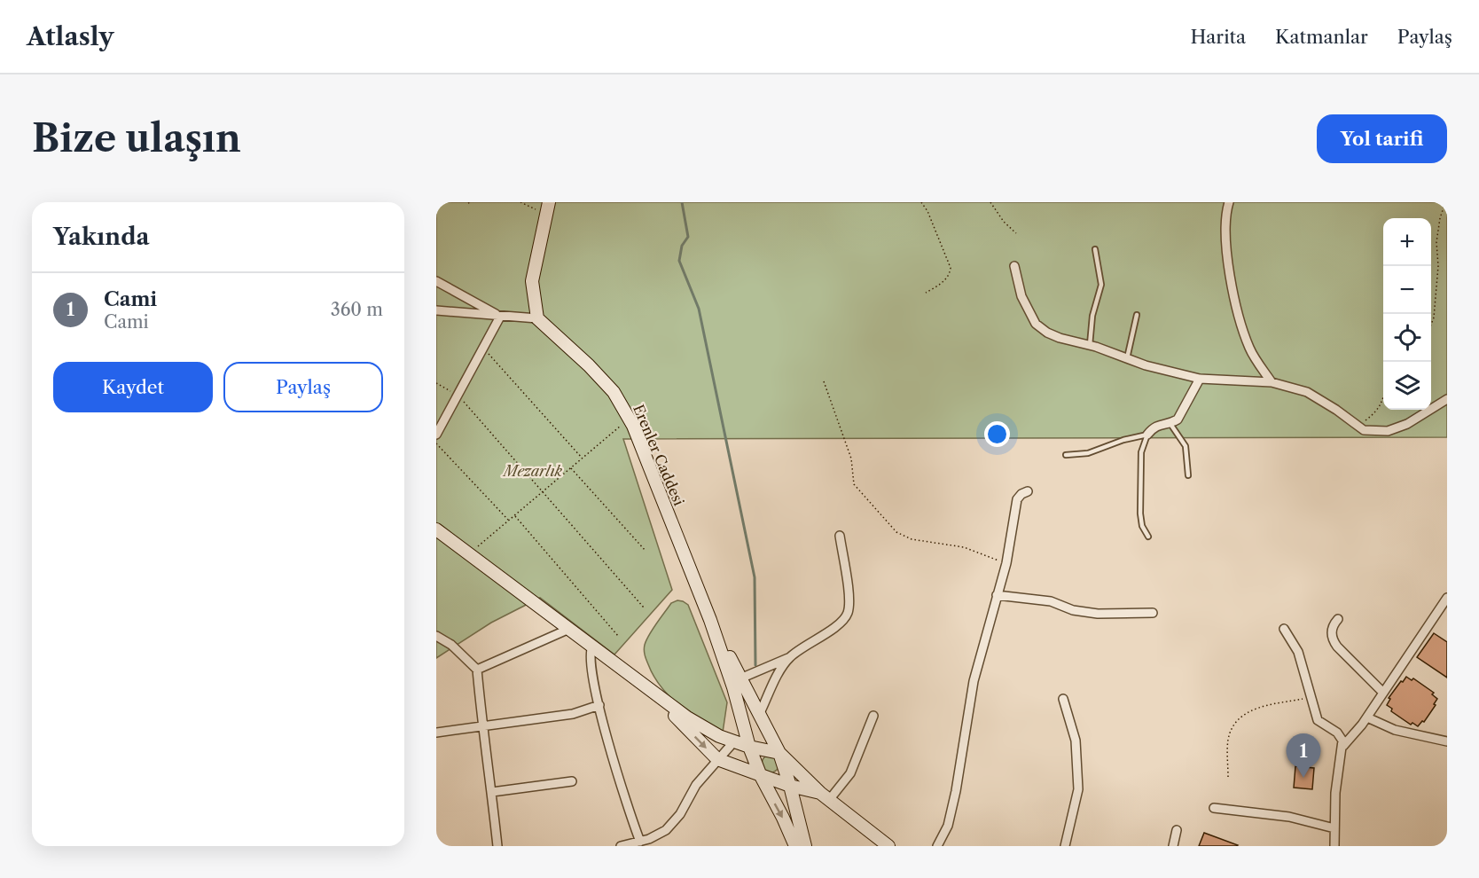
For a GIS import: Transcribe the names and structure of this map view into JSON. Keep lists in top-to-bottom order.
{
  "streets": {
    "main road": ["Erenler Caddesi"]
  },
  "parks": ["Mezarlık"],
  "page": {
    "header": "Atlasly",
    "nav": ["Harita", "Katmanlar", "Paylaş"],
    "buttons": [
      "Yol tarifi",
      ["Kaydet", "Paylaş"]
    ],
    "title": "Bize ulaşın",
    "heading": "Yakında",
    "map_buttons": ["+", "−"],
    "list": [
      {
        "mark": "1",
        "name": "Cami",
        "note": "Cami",
        "value": "360 m"
      }
    ],
    "pins": "1"
  }
}
